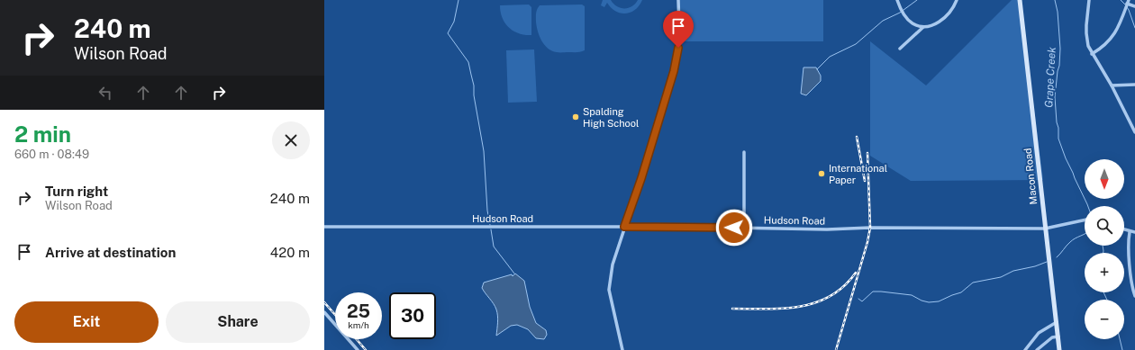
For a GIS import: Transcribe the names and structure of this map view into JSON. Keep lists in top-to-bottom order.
{
  "streets": {
    "main road": ["Macon Road"],
    "street": ["Hudson Road"]
  },
  "crossings": [
    ["Macon Road", "Hudson Road"]
  ],
  "water": ["Grape Creek"],
  "places": ["Spalding High School", "International Paper"],
  "north": "bottom",
  "page": {
    "turn": ["240 m", "Wilson Road"],
    "heading": ["2 min", "660 m · 08:49"],
    "map_buttons": ["+", "−"],
    "list": [
      {
        "name": "Turn right",
        "note": "Wilson Road",
        "value": "240 m"
      },
      {
        "name": "Arrive at destination",
        "value": "420 m"
      }
    ],
    "speed": "25 km/h",
    "limit": "30",
    "buttons": ["Exit", "Share"]
  }
}
